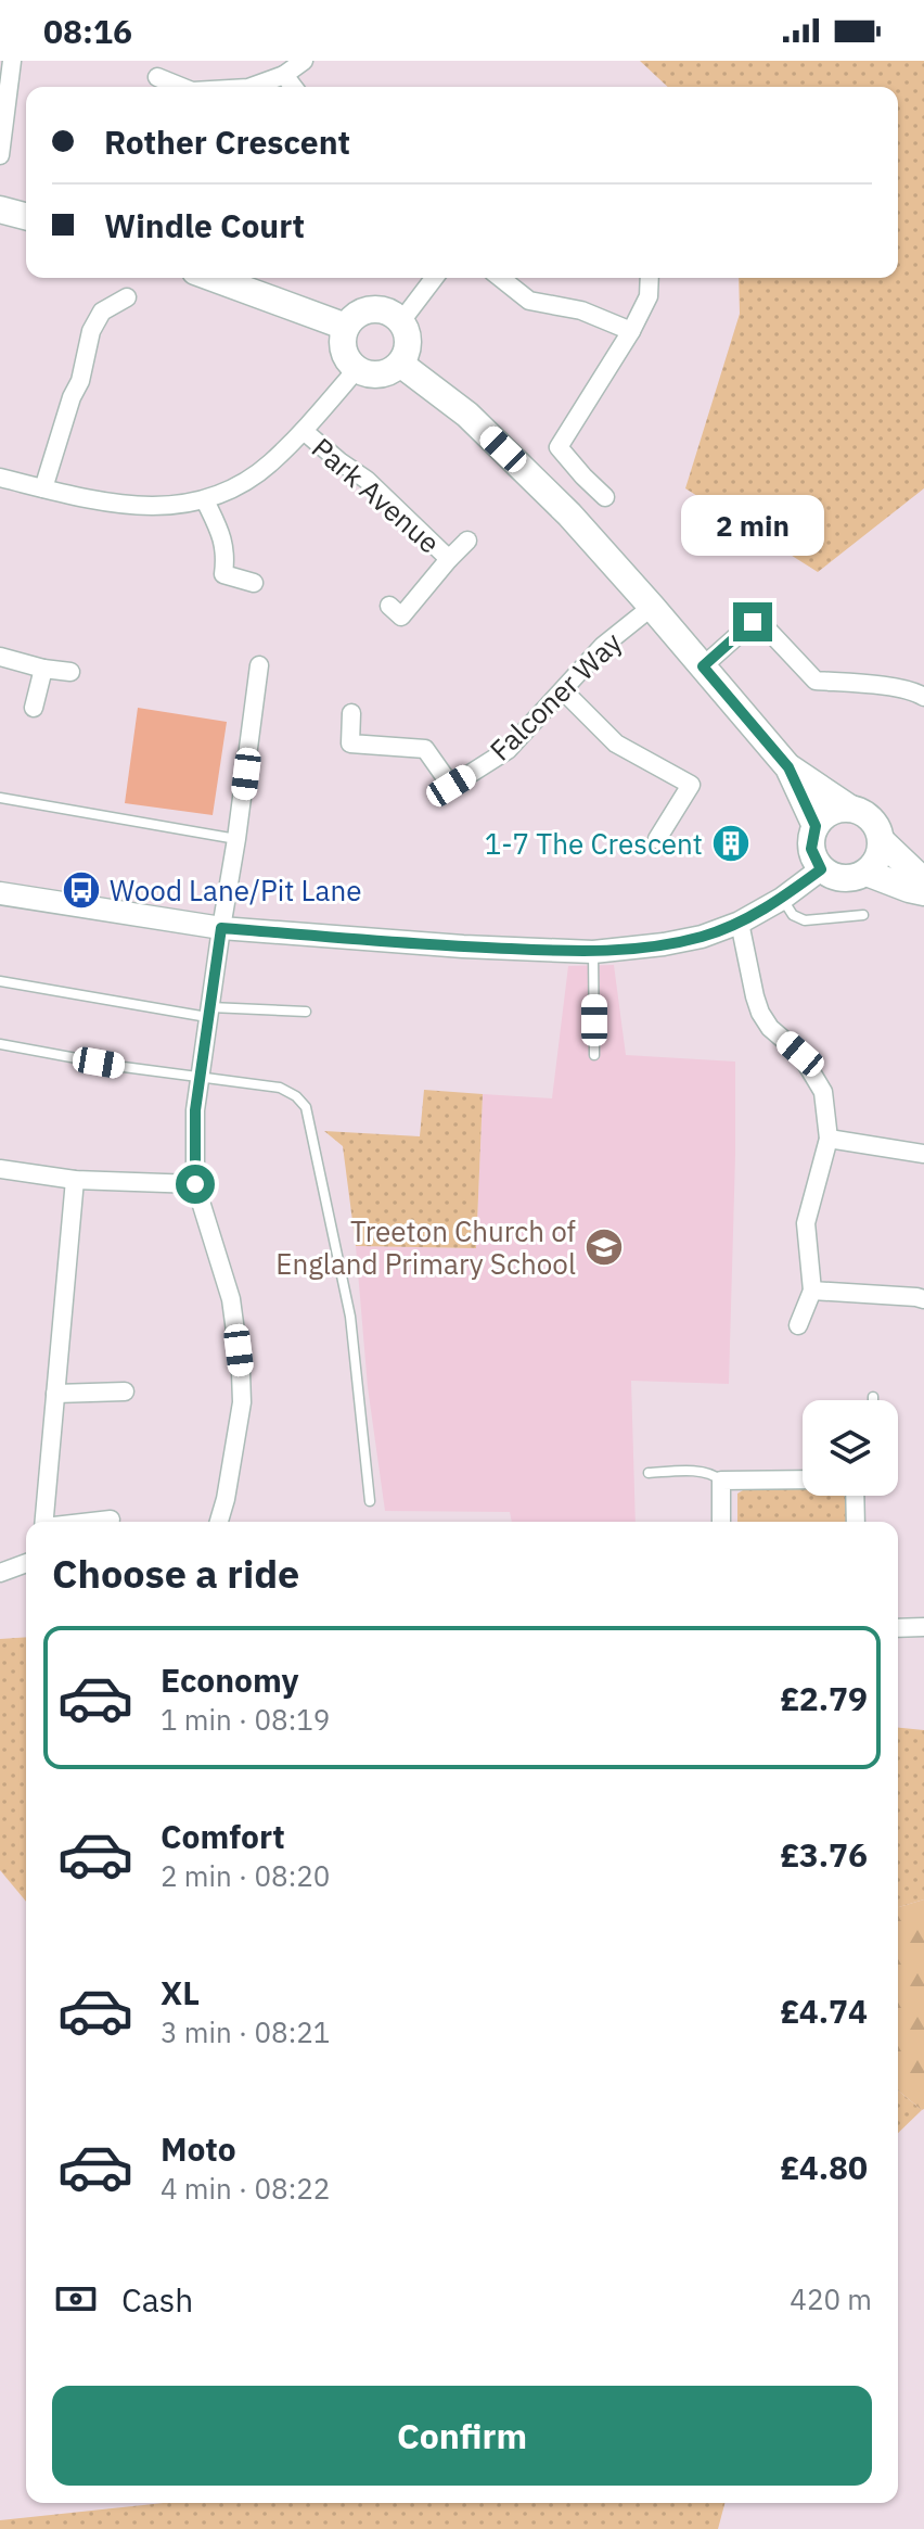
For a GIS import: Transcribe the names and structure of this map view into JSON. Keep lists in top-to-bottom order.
{
  "streets": {
    "street": ["Park Avenue", "Falconer Way"]
  },
  "places": {
    "building": ["1-7 The Crescent"],
    "bus stop": ["Wood Lane/Pit Lane"],
    "school or university": ["Treeton Church of England Primary School"]
  },
  "page": {
    "status": "08:16",
    "banner": ["Rother Crescent", "Windle Court"],
    "bubble": "2 min",
    "heading": "Choose a ride",
    "list": [
      {
        "name": "Economy",
        "note": "1 min · 08:19",
        "value": "£2.79"
      },
      {
        "name": "Comfort",
        "note": "2 min · 08:20",
        "value": "£3.76"
      },
      {
        "name": "XL",
        "note": "3 min · 08:21",
        "value": "£4.74"
      },
      {
        "name": "Moto",
        "note": "4 min · 08:22",
        "value": "£4.80"
      }
    ],
    "pay": ["Cash", "420 m"],
    "buttons": "Confirm"
  }
}
